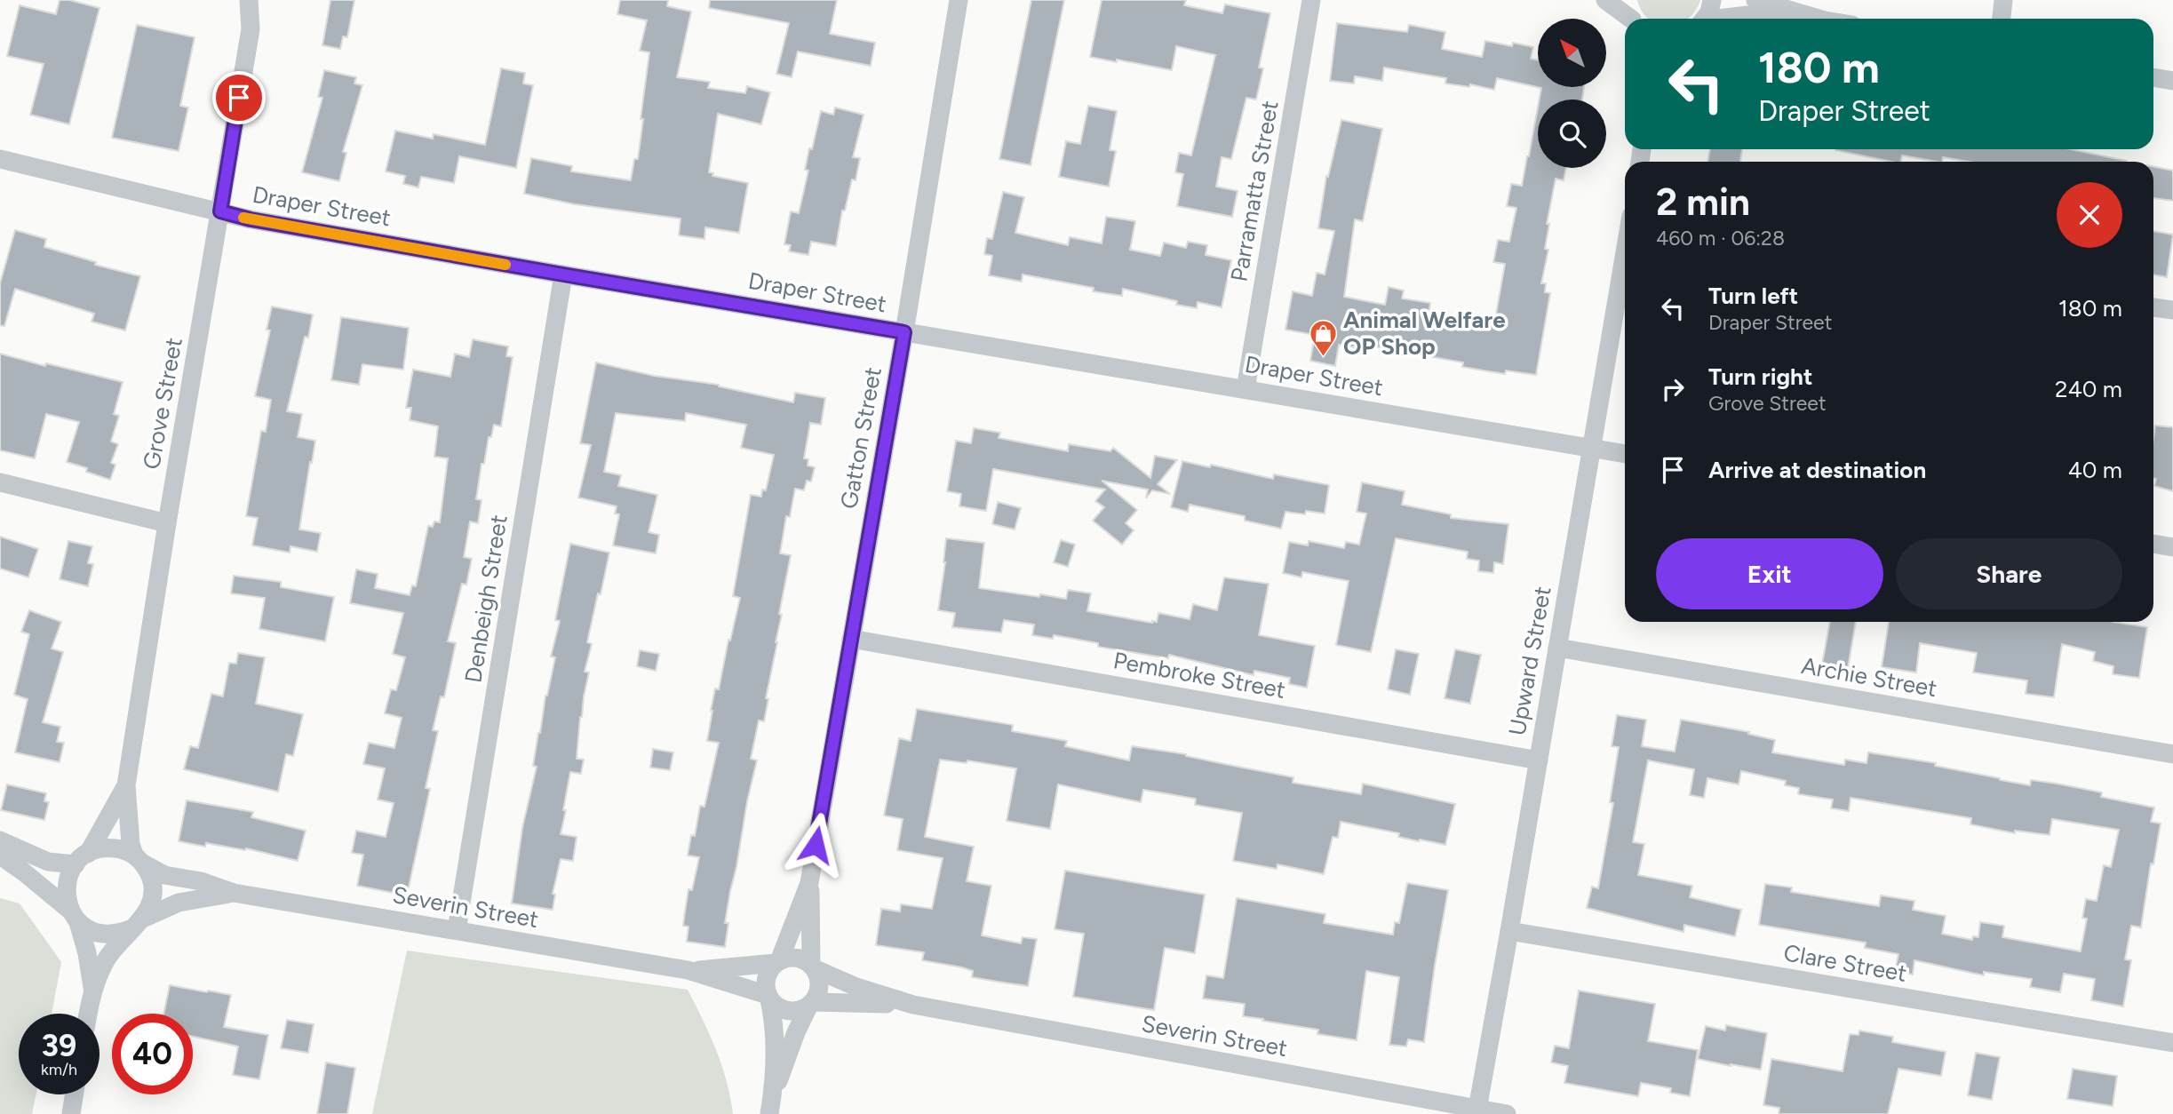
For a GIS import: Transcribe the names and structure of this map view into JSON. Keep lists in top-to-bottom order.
{
  "streets": {
    "street": [
      "Parramatta Street",
      "Draper Street",
      "Grove Street",
      "Gatton Street",
      "Denbeigh Street",
      "Upward Street",
      "Pembroke Street",
      "Archie Street",
      "Severin Street",
      "Clare Street"
    ]
  },
  "crossings": [
    ["Parramatta Street", "Draper Street"],
    ["Draper Street", "Grove Street"],
    ["Draper Street", "Gatton Street"],
    ["Draper Street", "Denbeigh Street"],
    ["Draper Street", "Upward Street"],
    ["Grove Street", "Severin Street"],
    ["Gatton Street", "Pembroke Street"],
    ["Gatton Street", "Severin Street"],
    ["Denbeigh Street", "Severin Street"],
    ["Upward Street", "Pembroke Street"],
    ["Upward Street", "Archie Street"],
    ["Upward Street", "Severin Street"],
    ["Upward Street", "Clare Street"]
  ],
  "places": {
    "shop": ["Animal Welfare OP Shop"]
  },
  "north": "top left",
  "page": {
    "turn": ["180 m", "Draper Street"],
    "heading": ["2 min", "460 m · 06:28"],
    "list": [
      {
        "name": "Turn left",
        "note": "Draper Street",
        "value": "180 m"
      },
      {
        "name": "Turn right",
        "note": "Grove Street",
        "value": "240 m"
      },
      {
        "name": "Arrive at destination",
        "value": "40 m"
      }
    ],
    "buttons": ["Exit", "Share"],
    "speed": "39 km/h",
    "limit": "40"
  }
}
